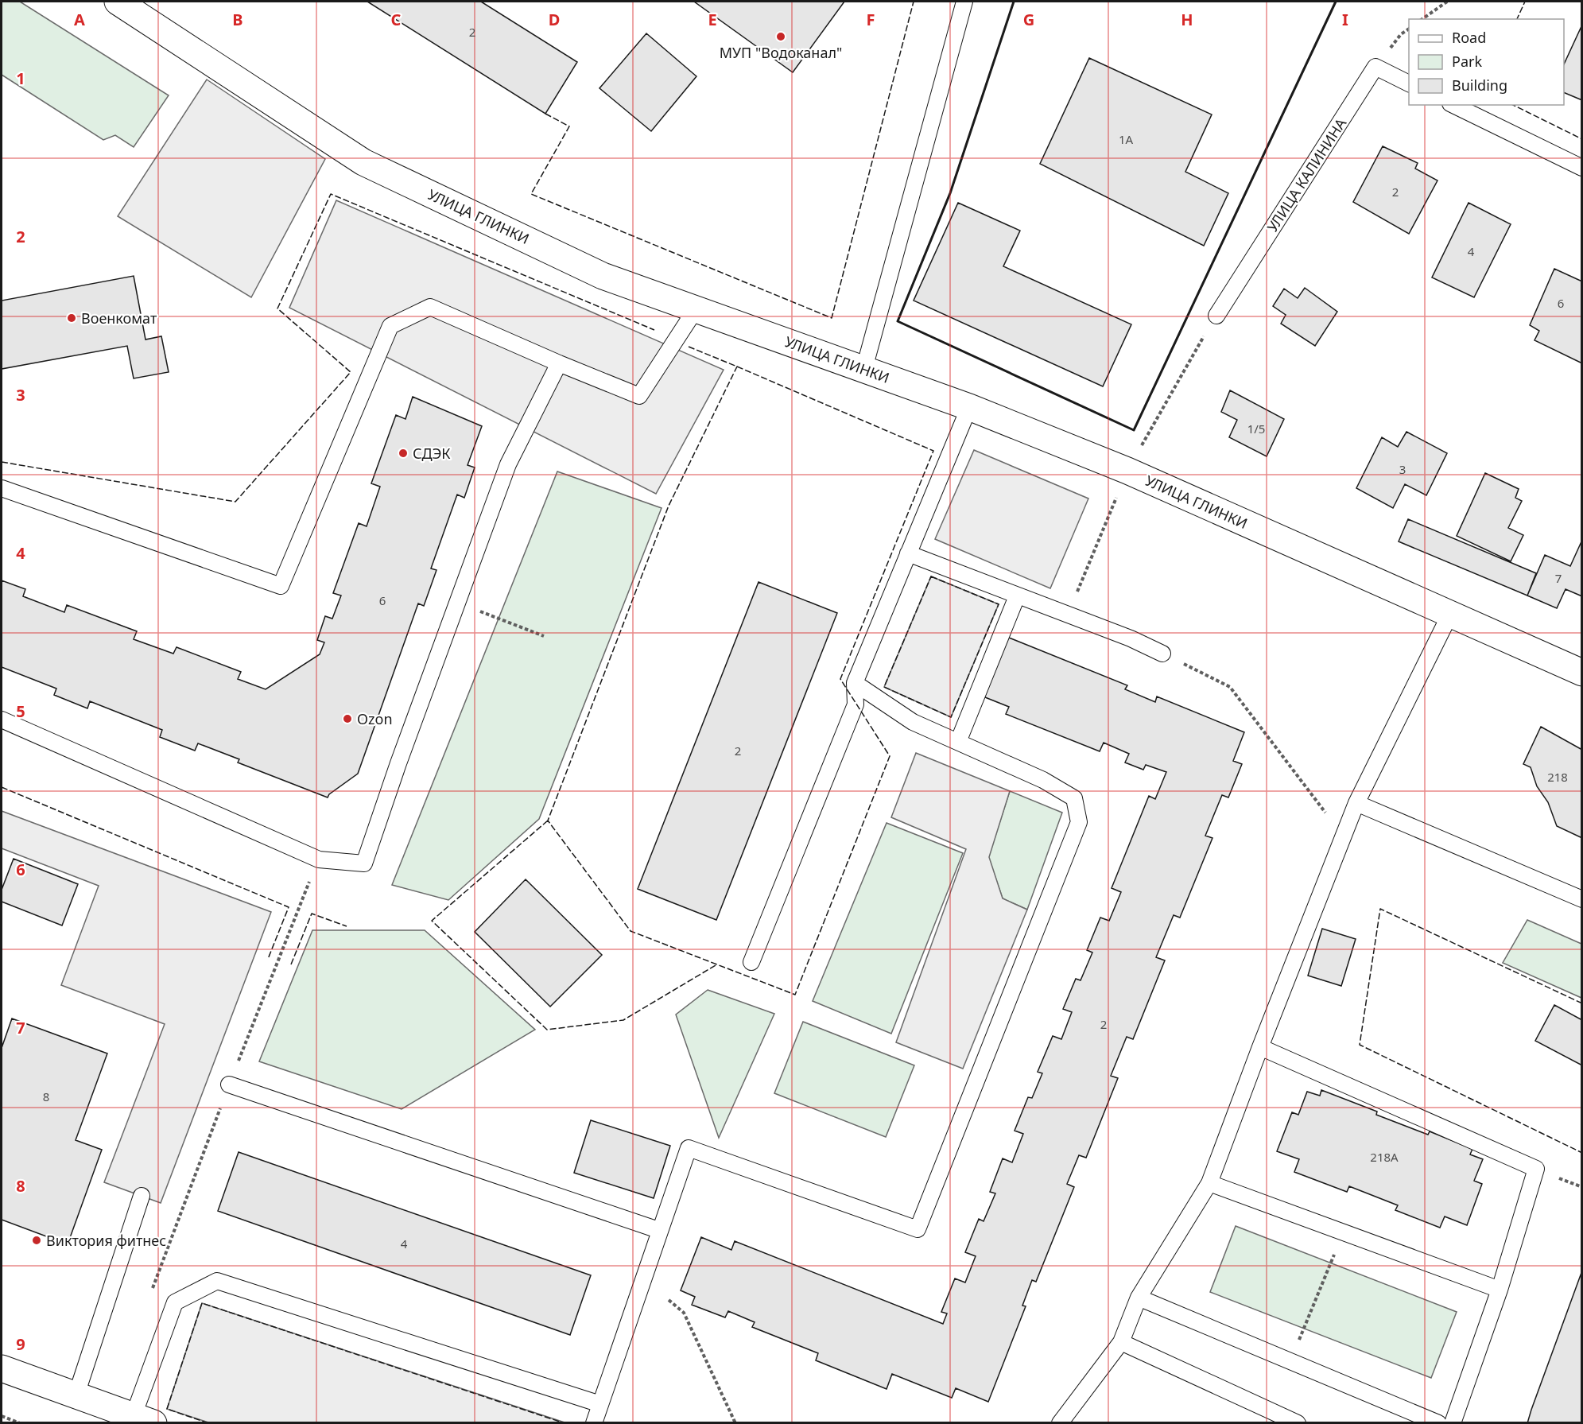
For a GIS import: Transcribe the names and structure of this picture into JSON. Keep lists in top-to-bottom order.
{
  "streets": {
    "street": ["УЛИЦА ГЛИНКИ"],
    "lane": ["УЛИЦА КАЛИНИНА"]
  },
  "places": [
    "МУП \"Водоканал\"",
    "Военкомат",
    "СДЭК",
    "Ozon",
    "Виктория фитнес"
  ],
  "house_numbers": [
    "2",
    "1А",
    "2",
    "4",
    "6",
    "1/5",
    "3",
    "7",
    "6",
    "2",
    "218",
    "2",
    "8",
    "218А",
    "4"
  ],
  "legend": ["Road", "Park", "Building"],
  "grid": {
    "columns": [
      "A",
      "B",
      "C",
      "D",
      "E",
      "F",
      "G",
      "H",
      "I"
    ],
    "rows": [
      "1",
      "2",
      "3",
      "4",
      "5",
      "6",
      "7",
      "8",
      "9"
    ]
  }
}
